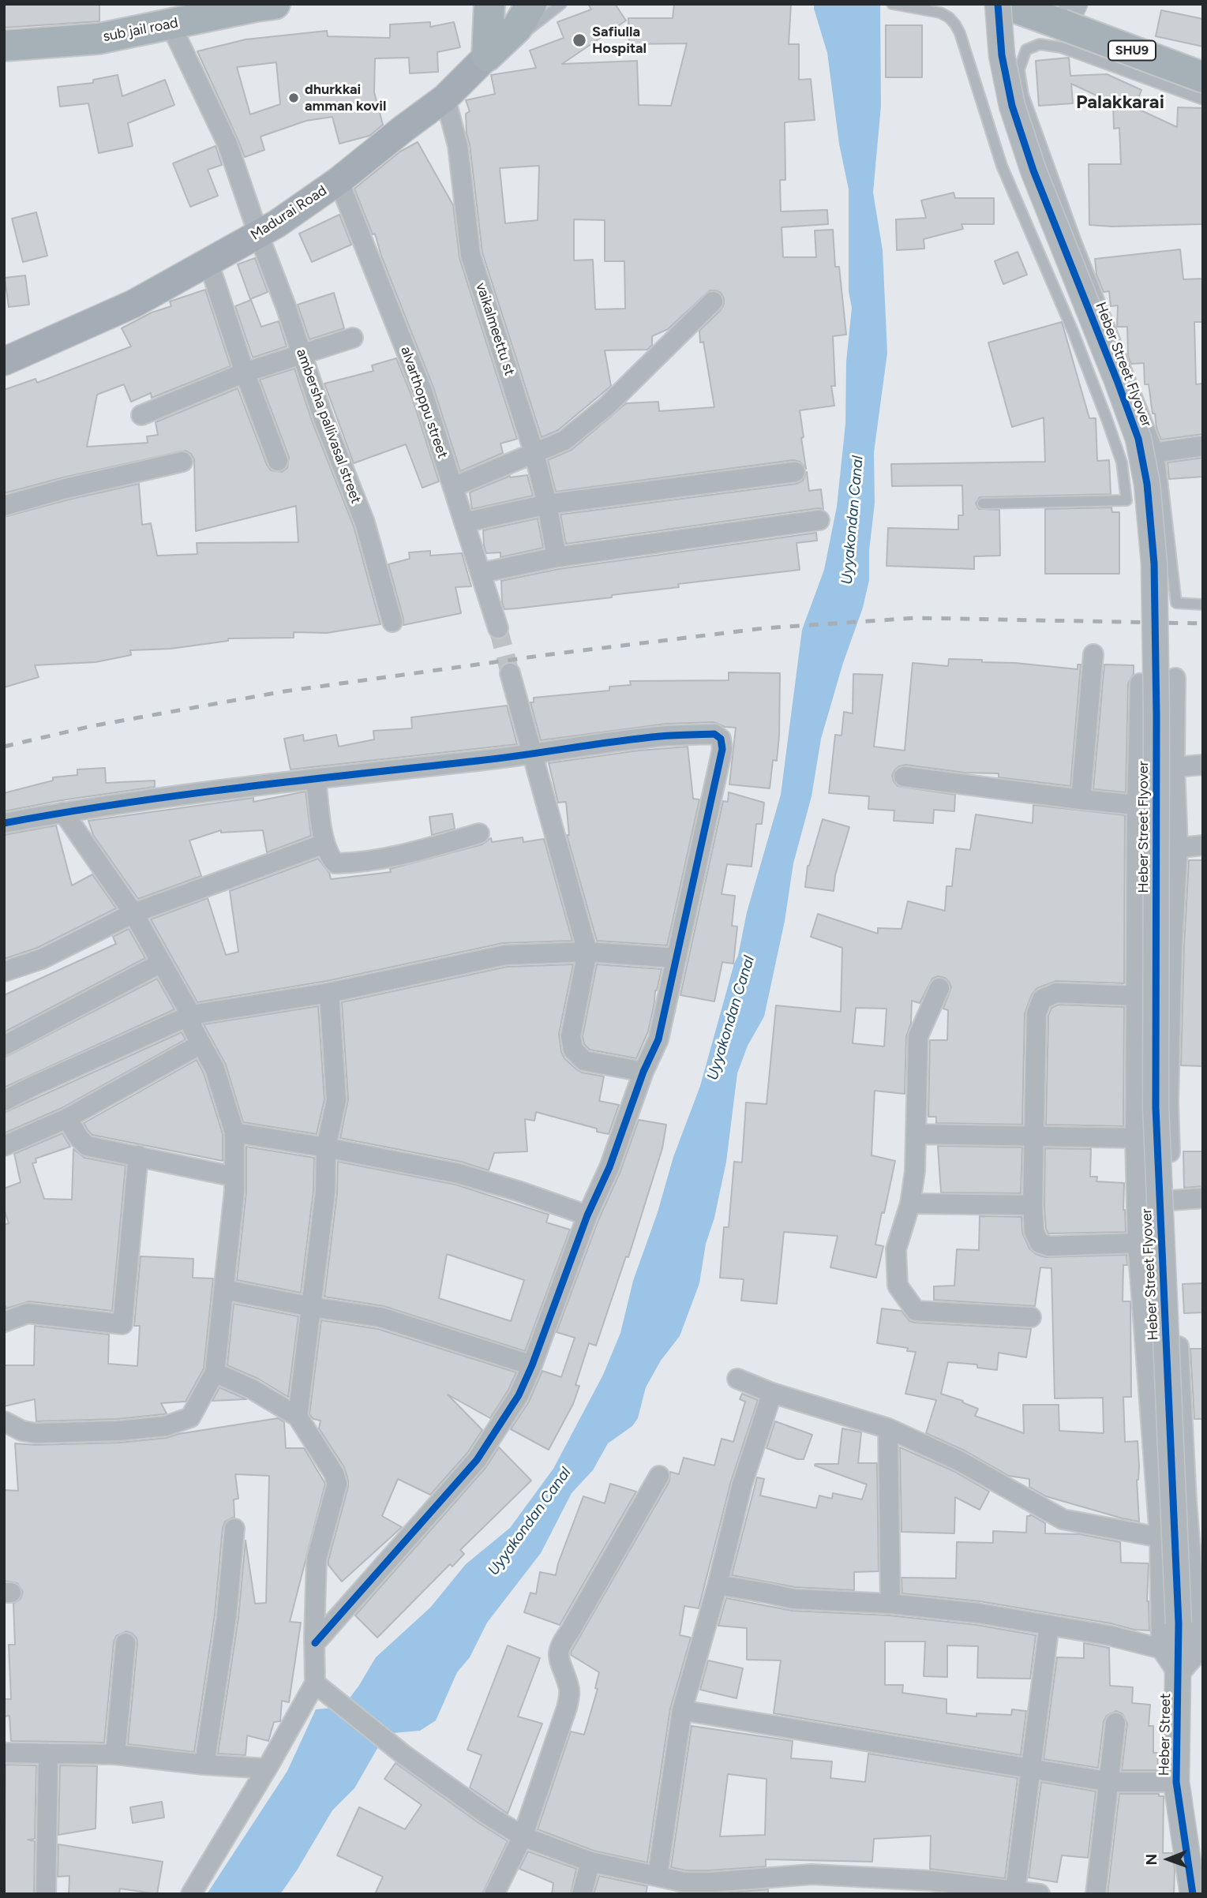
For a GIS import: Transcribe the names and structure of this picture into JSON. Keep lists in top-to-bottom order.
{
  "streets": {
    "main road": ["sub jail road", "SHU9", "Madurai Road"],
    "street": [
      "vaikalmeettu st",
      "Heber Street Flyover",
      "alvarthoppu street",
      "ambersha pallivasal street",
      "Heber Street"
    ]
  },
  "crossings": [
    ["sub jail road", "ambersha pallivasal street"],
    ["Madurai Road", "vaikalmeettu st"],
    ["Madurai Road", "alvarthoppu street"],
    ["Madurai Road", "ambersha pallivasal street"],
    ["Heber Street Flyover", "Heber Street"]
  ],
  "districts": ["Palakkarai"],
  "water": ["Uyyakondan Canal"],
  "places": ["Safiulla Hospital", "dhurkkai amman kovil"],
  "north": "left"
}
